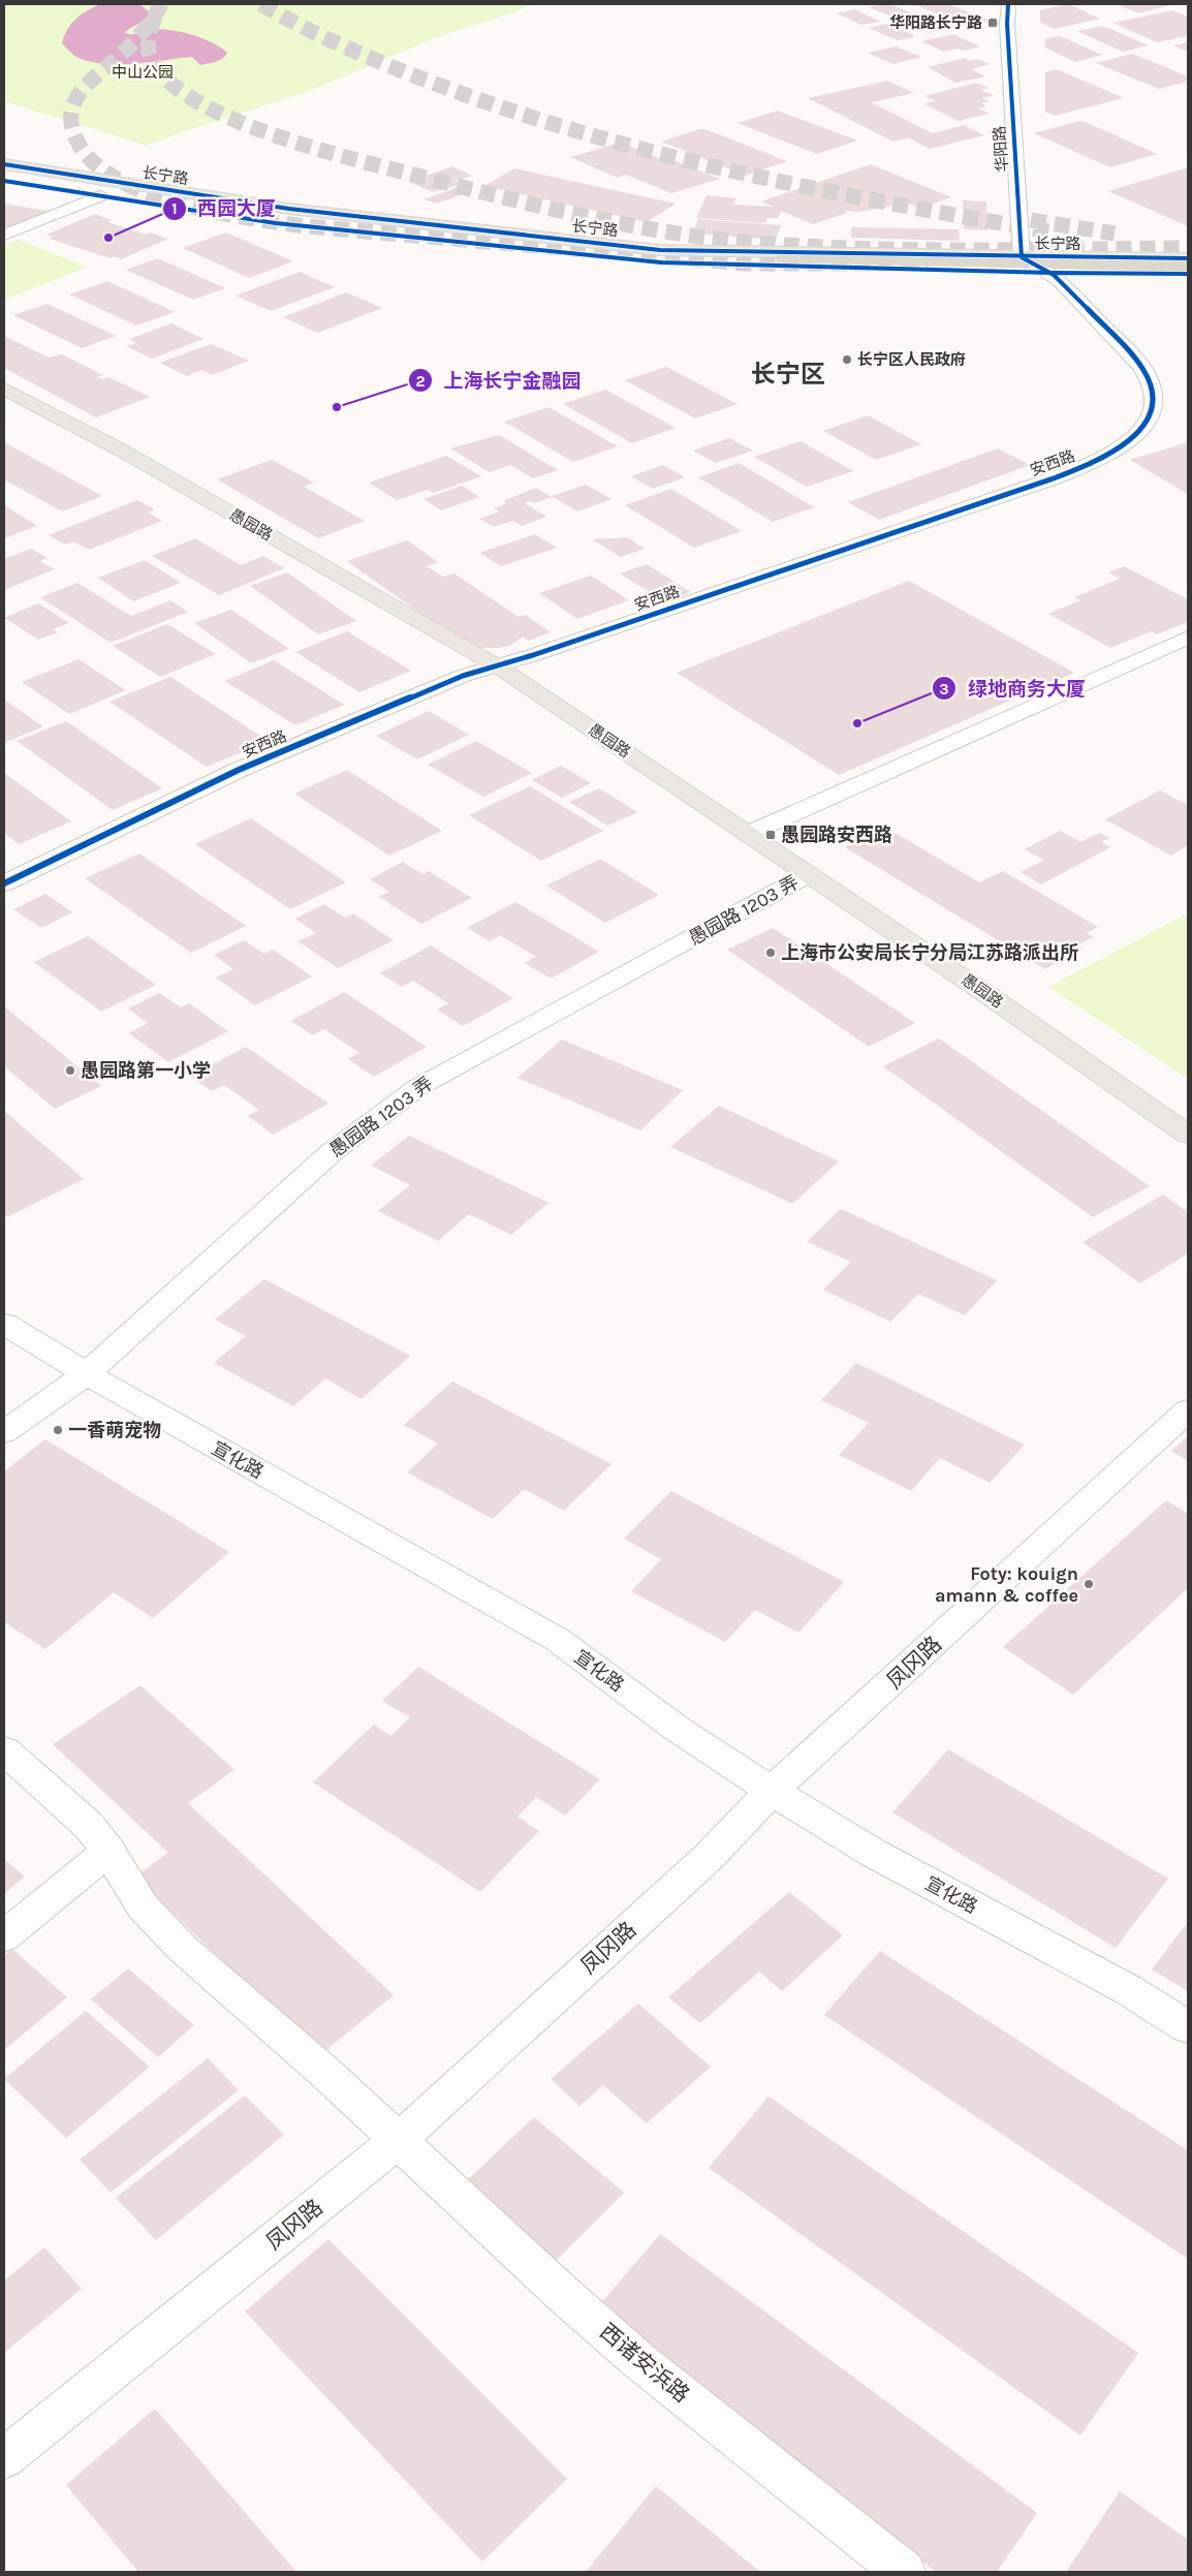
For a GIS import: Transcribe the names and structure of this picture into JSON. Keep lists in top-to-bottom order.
{
  "streets": {
    "main road": ["长宁路", "愚园路"],
    "street": [
      "华阳路",
      "安西路",
      "愚园路 1203 弄",
      "宣化路",
      "凤冈路",
      "西诸安浜路"
    ]
  },
  "crossings": [
    ["华阳路", "长宁路"],
    ["华阳路", "安西路"],
    ["长宁路", "安西路"],
    ["安西路", "愚园路"],
    ["愚园路", "愚园路 1203 弄"],
    ["愚园路 1203 弄", "宣化路"],
    ["宣化路", "凤冈路"],
    ["凤冈路", "西诸安浜路"]
  ],
  "districts": ["长宁区"],
  "parks": ["中山公园"],
  "places": {
    "transit": ["华阳路长宁路", "愚园路安西路"],
    "other": [
      "西园大厦",
      "长宁区人民政府",
      "上海长宁金融园",
      "绿地商务大厦",
      "上海市公安局长宁分局江苏路派出所",
      "愚园路第一小学",
      "一香萌宠物",
      "Foty: kouign amann & coffee"
    ]
  }
}
